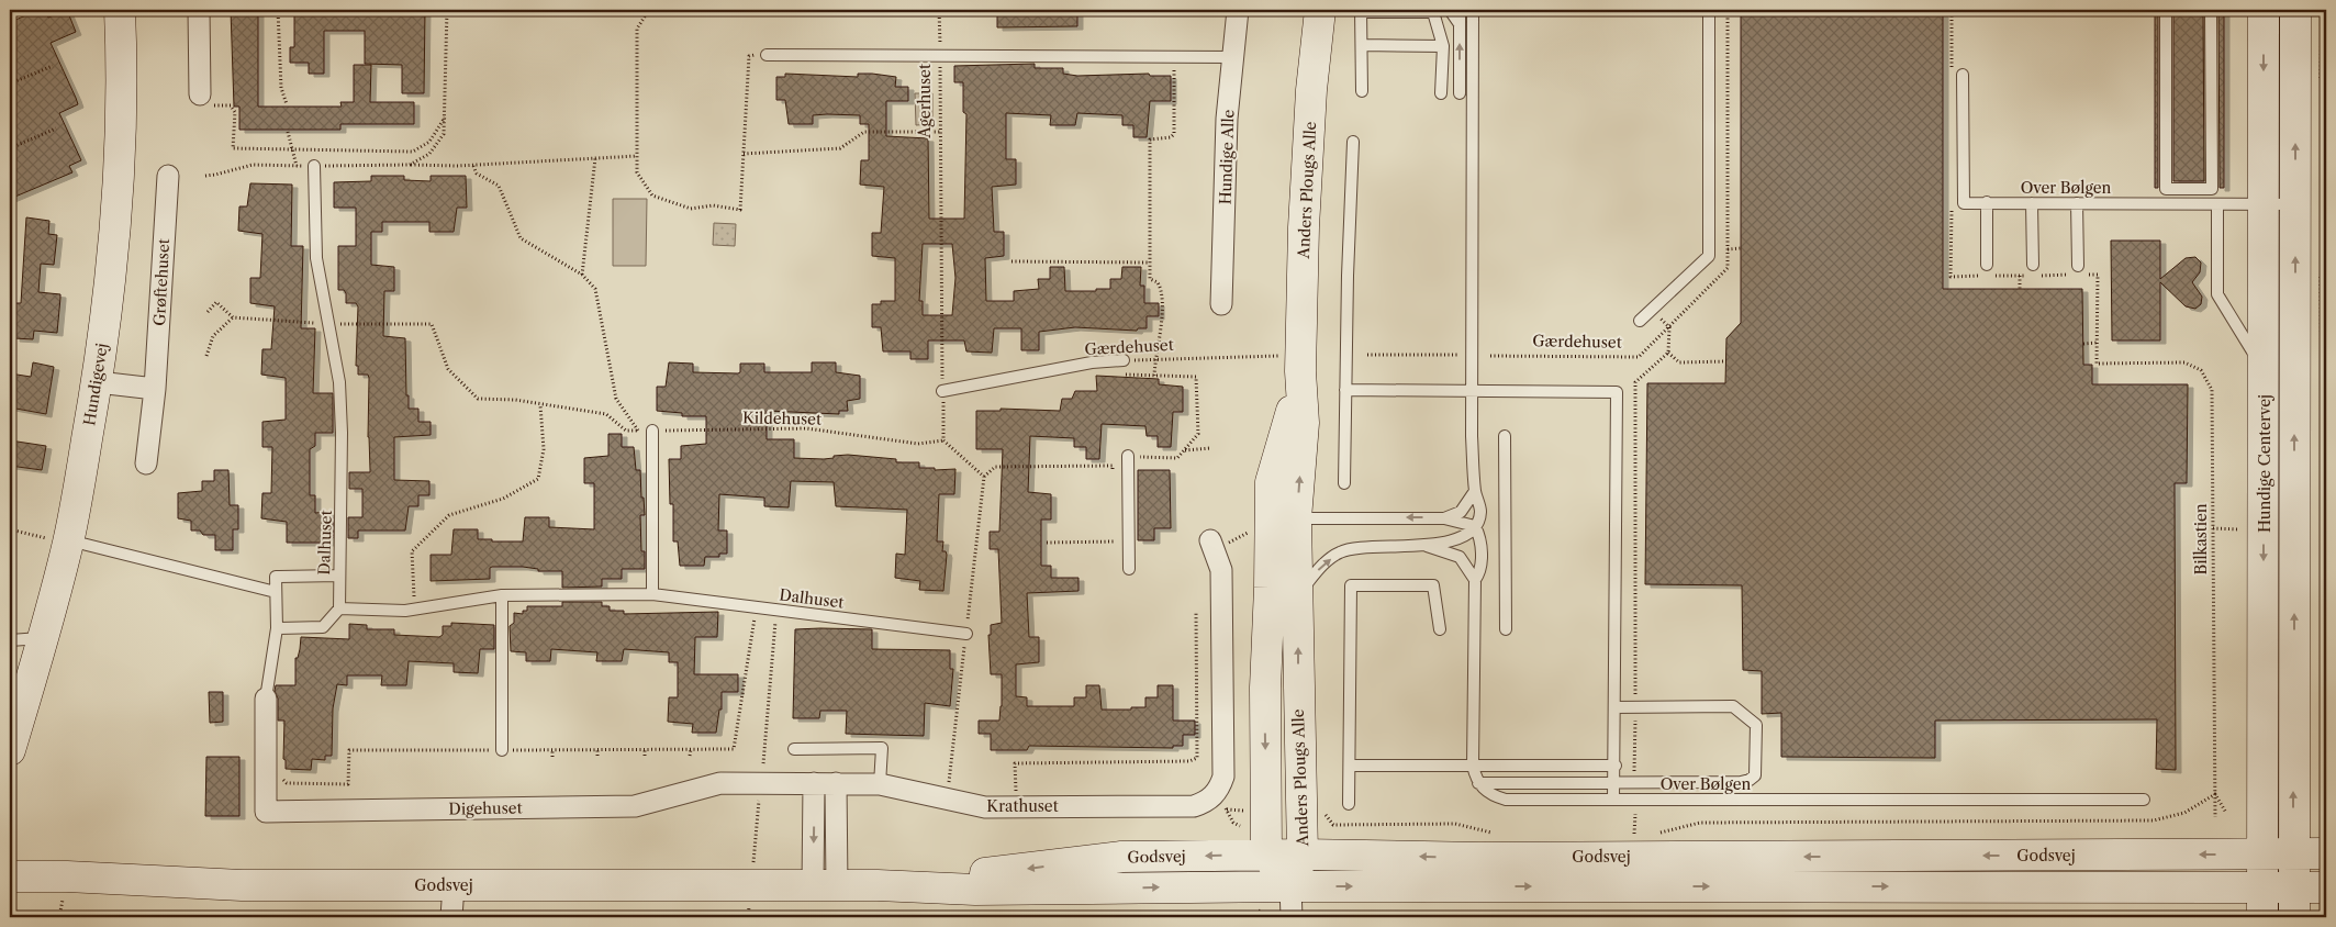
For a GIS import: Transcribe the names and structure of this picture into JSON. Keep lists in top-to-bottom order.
{
  "streets": {
    "street": [
      "Hundige Alle",
      "Anders Plougs Alle",
      "Grøftehuset",
      "Hundigevej",
      "Hundige Centervej",
      "Krathuset",
      "Digehuset",
      "Godsvej"
    ],
    "lane": [
      "Agerhuset",
      "Over Bølgen",
      "Gærdehuset",
      "Dalhuset"
    ],
    "path": ["Kildehuset", "Bilkastien"]
  },
  "crossings": [
    ["Agerhuset", "Hundige Alle"],
    ["Agerhuset", "Gærdehuset"],
    ["Agerhuset", "Kildehuset"],
    ["Over Bølgen", "Hundige Centervej"],
    ["Anders Plougs Alle", "Gærdehuset"],
    ["Anders Plougs Alle", "Godsvej"],
    ["Hundige Centervej", "Godsvej"],
    ["Krathuset", "Digehuset"]
  ]
}
